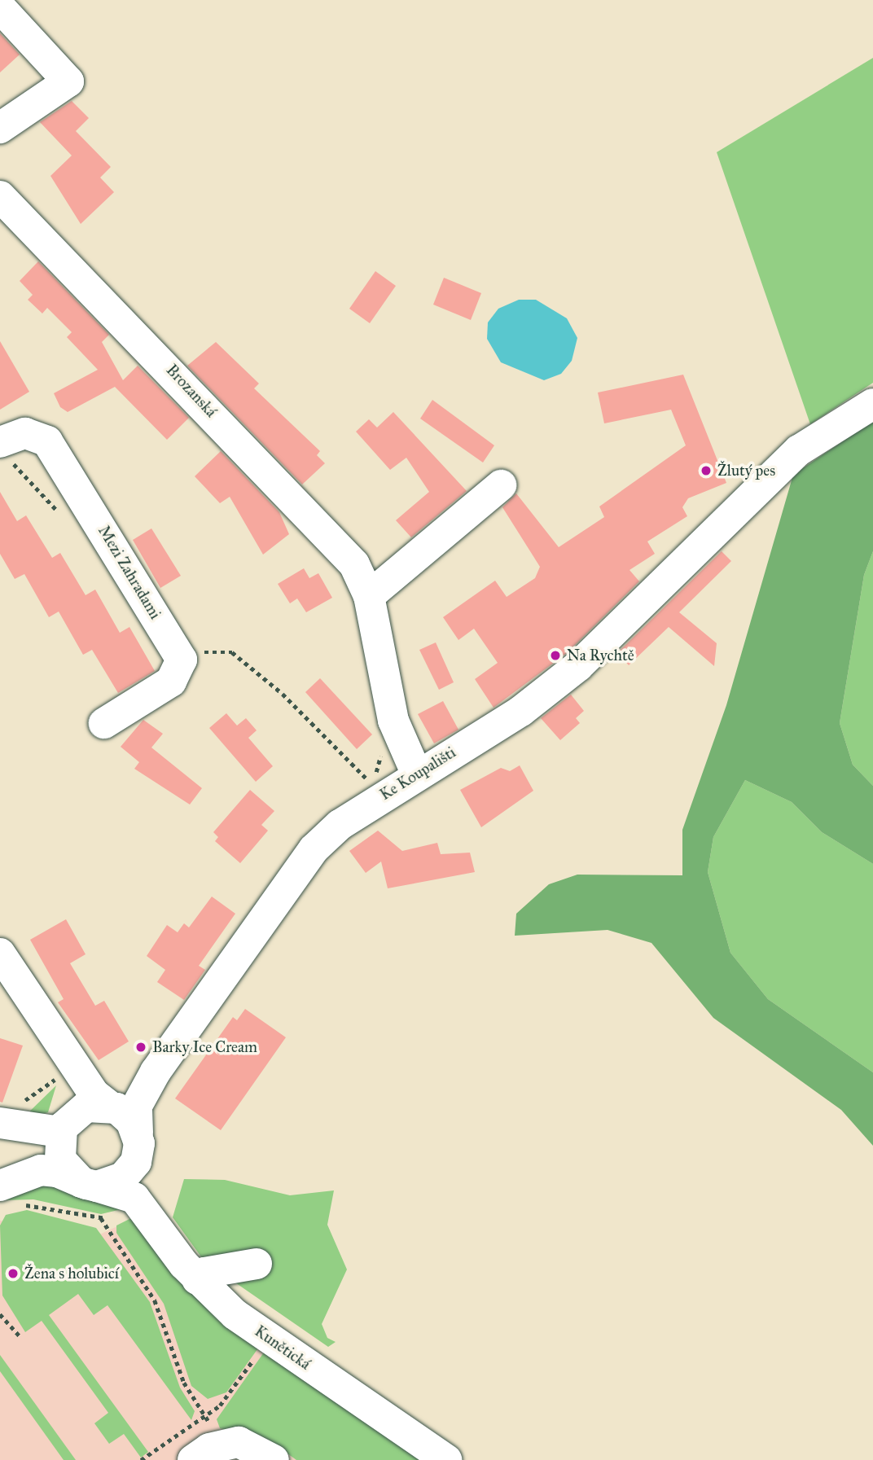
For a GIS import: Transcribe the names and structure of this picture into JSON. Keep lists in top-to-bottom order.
{
  "streets": {
    "street": [
      "Brozanská",
      "Mezi Zahradami",
      "Ke Koupališti",
      "Kunětická"
    ]
  },
  "crossings": [
    ["Brozanská", "Ke Koupališti"],
    ["Ke Koupališti", "Kunětická"]
  ],
  "places": [
    "Žlutý pes",
    "Na Rychtě",
    "Barky Ice Cream",
    "Žena s holubicí"
  ]
}
